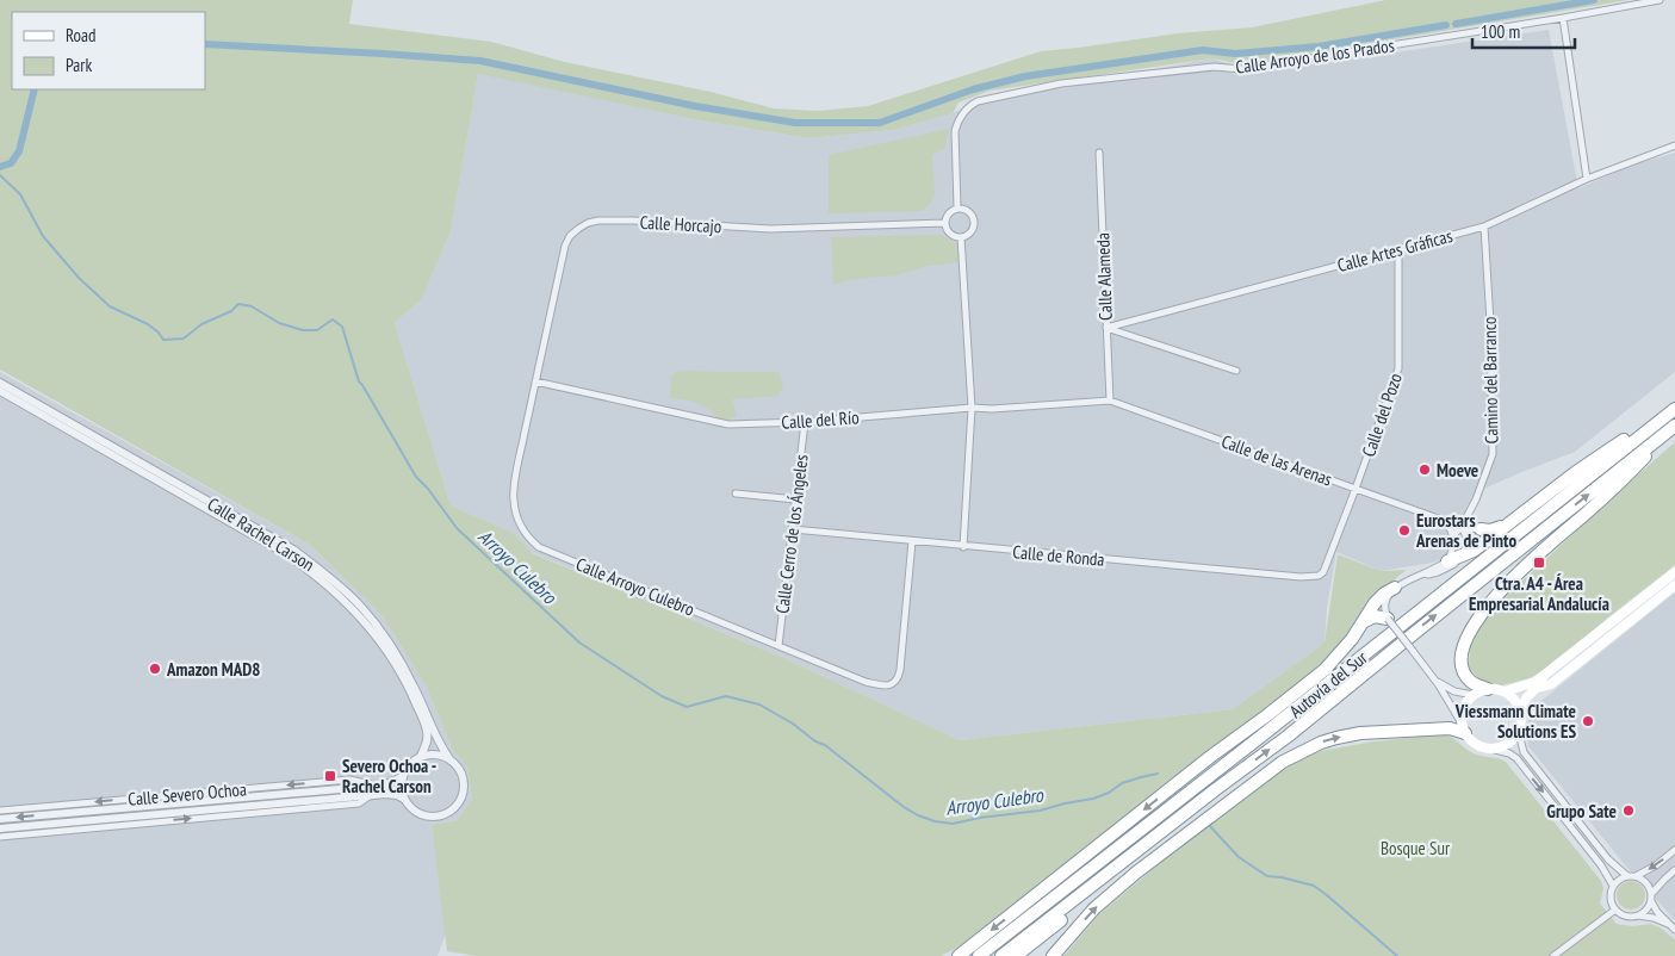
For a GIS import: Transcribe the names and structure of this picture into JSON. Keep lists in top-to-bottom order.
{
  "streets": {
    "highway": ["Autovía del Sur"],
    "street": [
      "Calle Arroyo de los Prados",
      "Calle Horcajo",
      "Calle Artes Gráficas",
      "Calle Alameda",
      "Camino del Barranco",
      "Calle del Pozo",
      "Calle del Río",
      "Calle de las Arenas",
      "Calle Rachel Carson",
      "Calle Cerro de los Ángeles",
      "Calle de Ronda",
      "Calle Arroyo Culebro",
      "Calle Severo Ochoa"
    ]
  },
  "crossings": [
    ["Calle Arroyo de los Prados", "Calle Horcajo"],
    ["Calle Horcajo", "Calle del Río"],
    ["Calle Horcajo", "Calle Arroyo Culebro"],
    ["Calle Artes Gráficas", "Calle Alameda"],
    ["Calle Artes Gráficas", "Camino del Barranco"],
    ["Calle Artes Gráficas", "Calle del Pozo"],
    ["Calle Alameda", "Calle del Río"],
    ["Calle Alameda", "Calle de las Arenas"],
    ["Camino del Barranco", "Calle de las Arenas"],
    ["Calle del Pozo", "Calle de las Arenas"],
    ["Calle del Pozo", "Calle de Ronda"],
    ["Calle del Río", "Calle de las Arenas"],
    ["Calle del Río", "Calle Cerro de los Ángeles"],
    ["Calle del Río", "Calle Arroyo Culebro"],
    ["Calle Rachel Carson", "Calle Severo Ochoa"],
    ["Calle Cerro de los Ángeles", "Calle de Ronda"],
    ["Calle Cerro de los Ángeles", "Calle Arroyo Culebro"],
    ["Calle de Ronda", "Calle Arroyo Culebro"]
  ],
  "water": ["Arroyo Culebro"],
  "parks": ["Bosque Sur"],
  "places": {
    "other": [
      "Moeve",
      "Eurostars Arenas de Pinto",
      "Amazon MAD8",
      "Viessmann Climate Solutions ES",
      "Grupo Sate"
    ],
    "transit": ["Ctra. A4 - Área Empresarial Andalucía", "Severo Ochoa - Rachel Carson"]
  },
  "legend": ["Road", "Park"],
  "scale_bar": "100 m"
}
